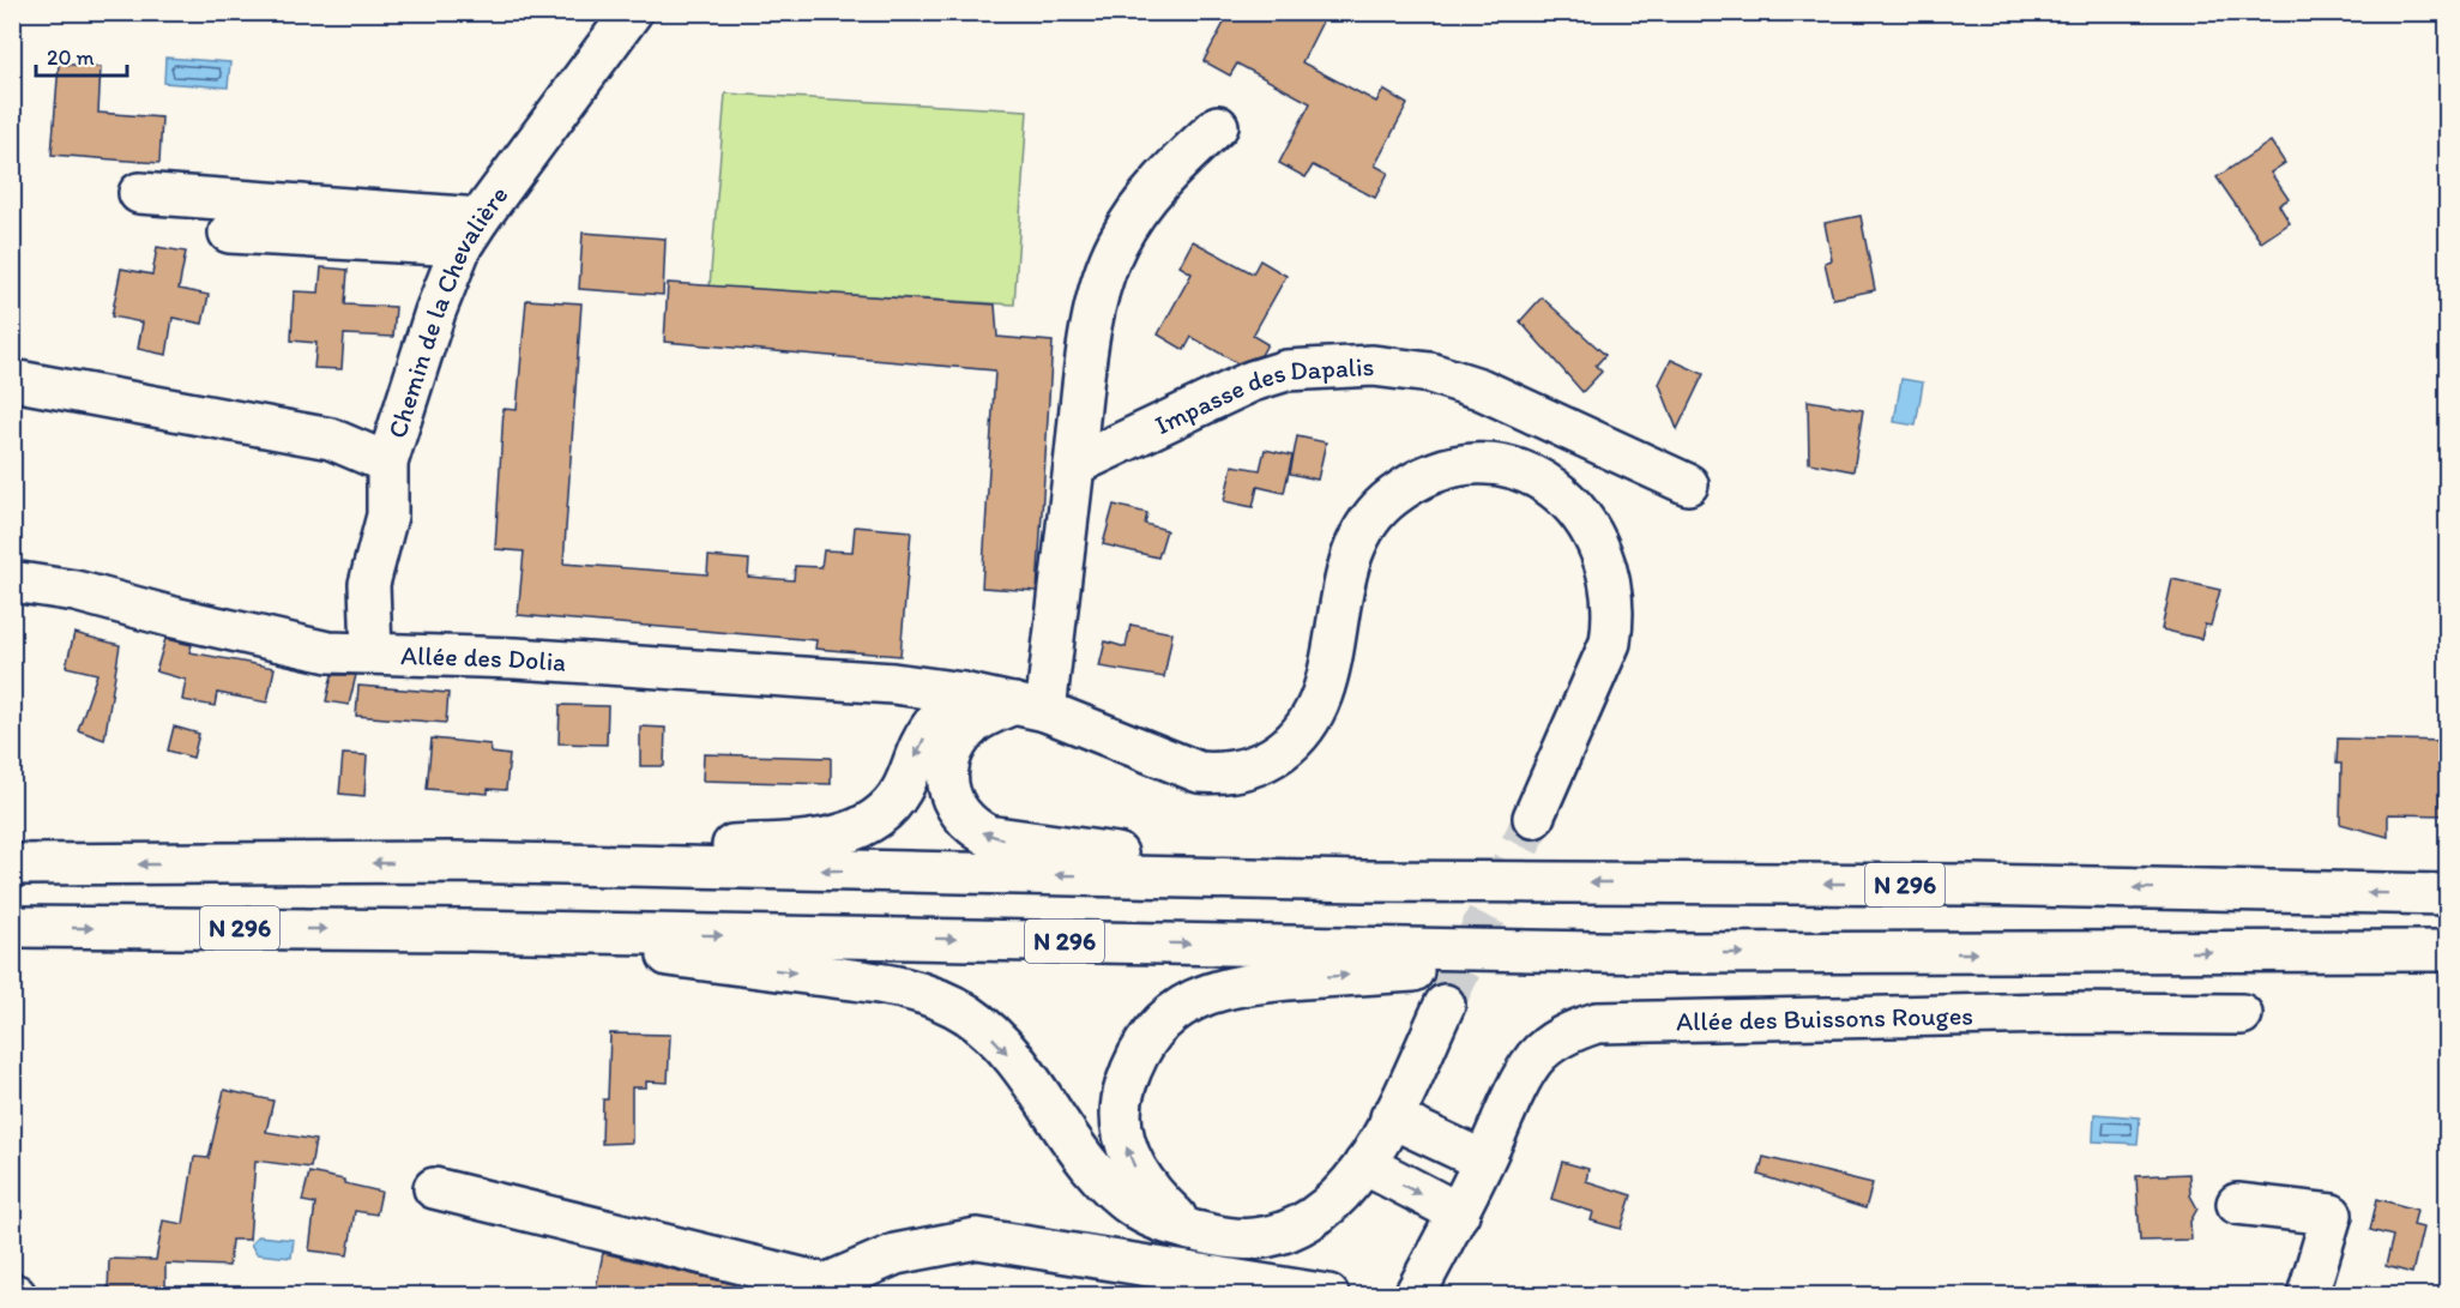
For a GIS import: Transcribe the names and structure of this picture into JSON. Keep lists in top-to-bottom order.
{
  "streets": {
    "main road": [
      "Chemin de la Chevalière",
      "Impasse des Dapalis",
      "Allée des Dolia",
      "N 296",
      "Allée des Buissons Rouges"
    ]
  },
  "crossings": [
    ["Chemin de la Chevalière", "Allée des Dolia"]
  ],
  "scale_bar": "20 m"
}
